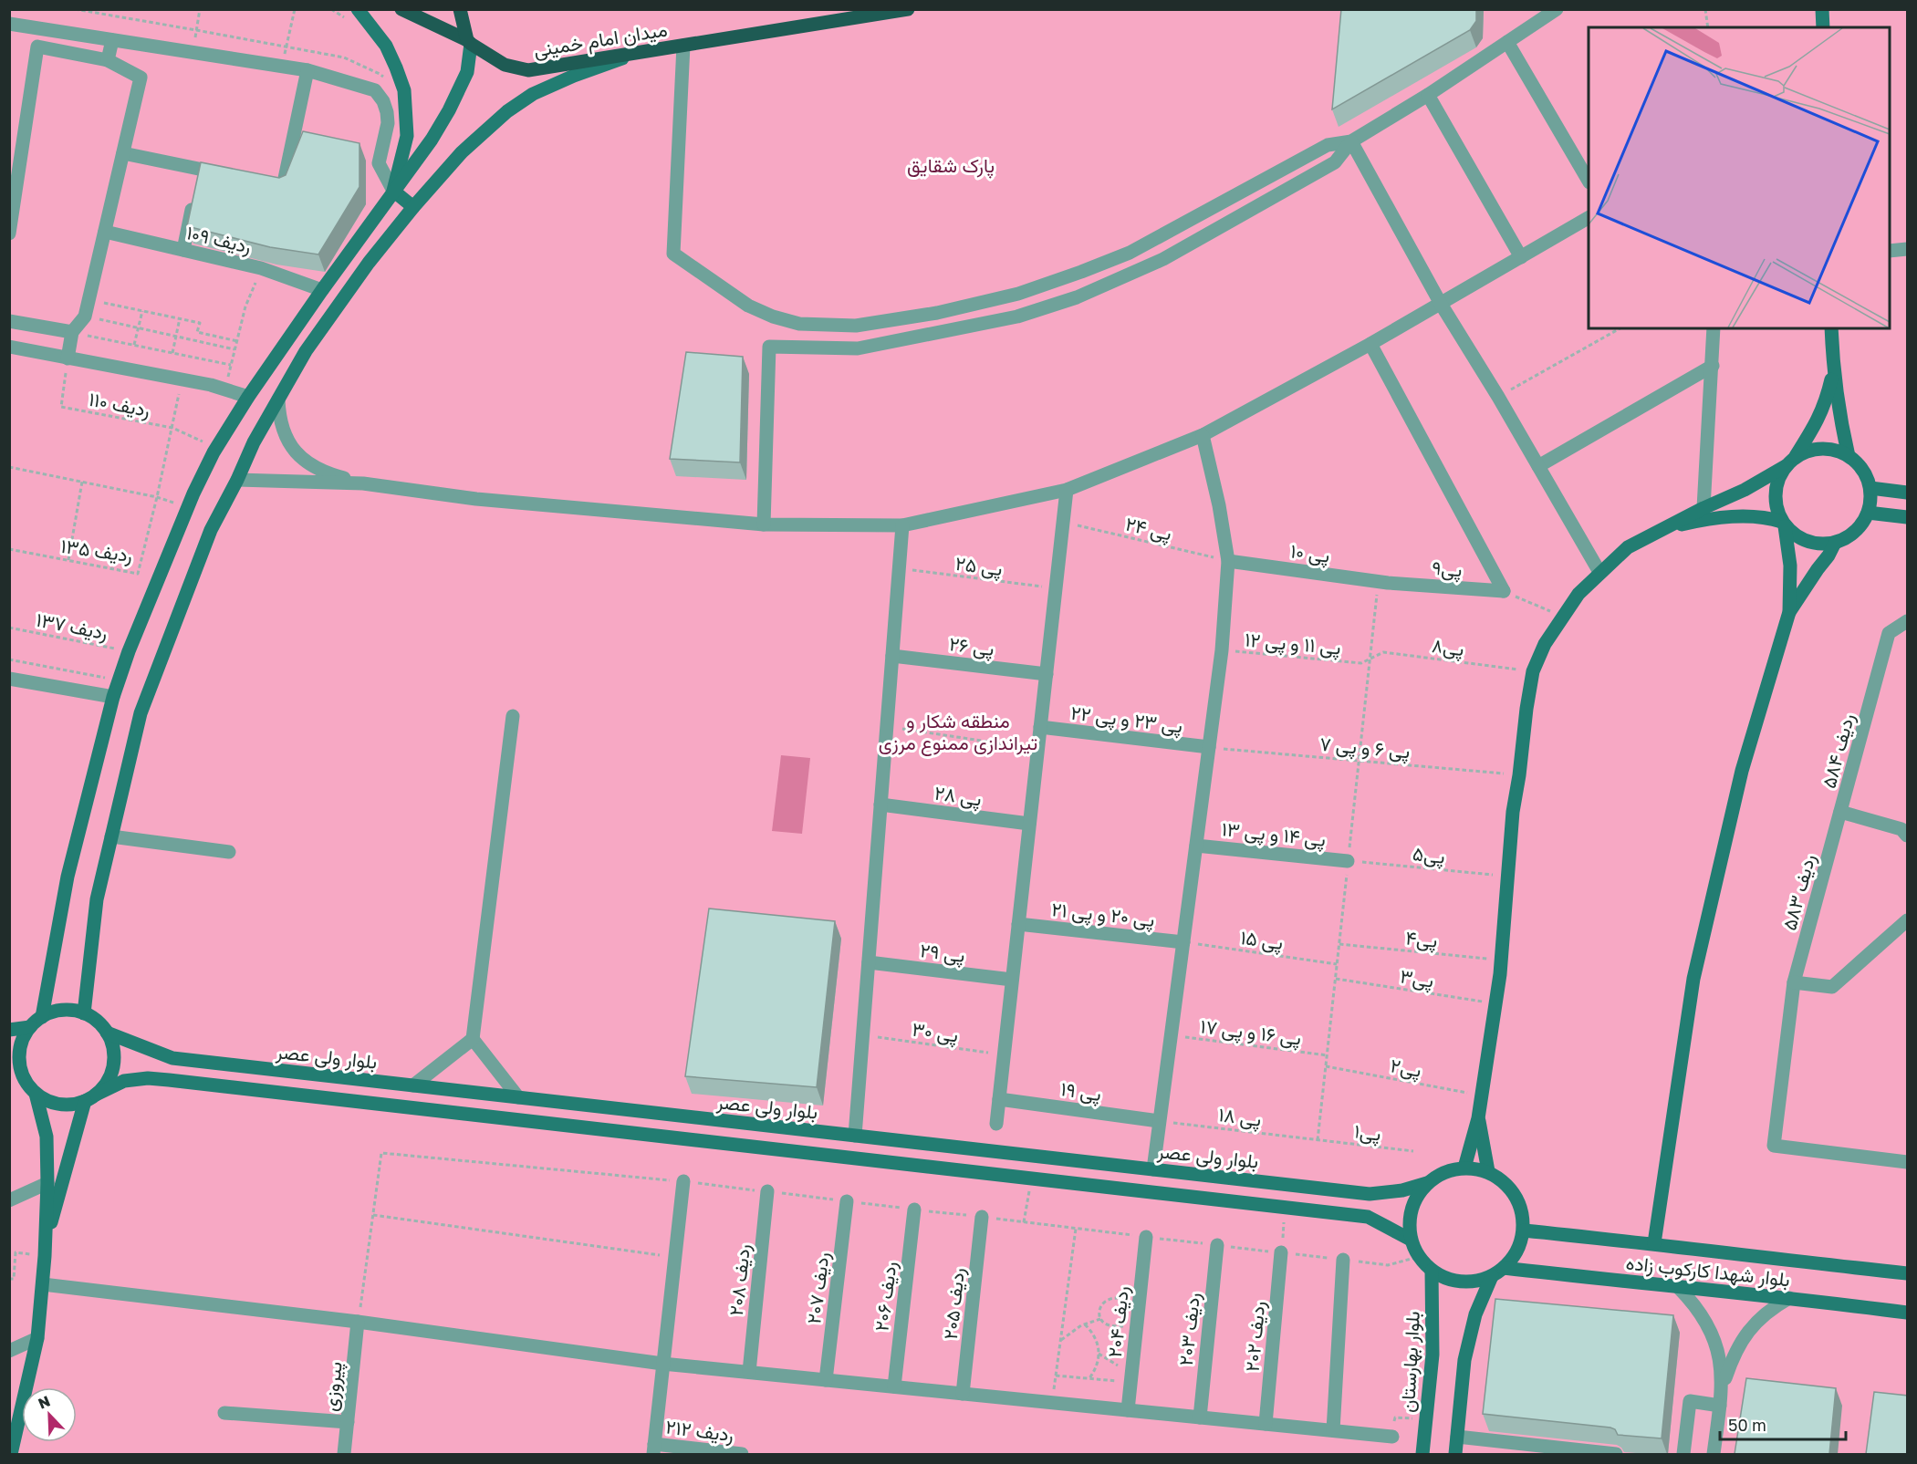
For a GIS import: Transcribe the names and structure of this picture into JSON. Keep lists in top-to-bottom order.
{
  "streets": {
    "main road": ["میدان امام خمینی"],
    "street": [
      "ردیف ۱۰۹",
      "پی ۱۰",
      "پی۹",
      "پی ۲۶",
      "پی ۲۳ و پی ۲۲",
      "ردیف ۵۸۴",
      "پی ۲۸",
      "پی ۱۴ و پی ۱۳",
      "ردیف ۵۸۳",
      "پی ۲۰ و پی ۲۱",
      "پی ۲۹",
      "بلوار ولی عصر",
      "پی ۱۹",
      "بلوار شهدا کارکوب زاده",
      "ردیف ۲۰۸",
      "ردیف ۲۰۷",
      "ردیف ۲۰۶",
      "ردیف ۲۰۵",
      "ردیف ۲۰۴",
      "ردیف ۲۰۳",
      "ردیف ۲۰۲",
      "بلوار بهارستان",
      "پیروزی",
      "ردیف ۲۱۲"
    ],
    "path": [
      "ردیف ۱۱۰",
      "پی ۲۴",
      "ردیف ۱۳۵",
      "پی ۲۵",
      "ردیف ۱۳۷",
      "پی ۱۱ و پی ۱۲",
      "پی۸",
      "پی ۶ و پی ۷",
      "پی۵",
      "پی۴",
      "پی ۱۵",
      "پی۳",
      "پی ۳۰",
      "پی ۱۶ و پی ۱۷",
      "پی۲",
      "پی ۱۸",
      "پی۱"
    ]
  },
  "crossings": [
    ["پی ۲۴", "پی ۱۰"],
    ["پی ۱۰", "پی۹"],
    ["پی ۱۱ و پی ۱۲", "پی۸"],
    ["پی ۲۳ و پی ۲۲", "پی ۶ و پی ۷"],
    ["ردیف ۵۸۴", "ردیف ۵۸۳"],
    ["پی ۱۴ و پی ۱۳", "پی۵"],
    ["پی ۲۰ و پی ۲۱", "پی ۱۵"],
    ["بلوار ولی عصر", "بلوار شهدا کارکوب زاده"],
    ["بلوار ولی عصر", "بلوار بهارستان"],
    ["پی ۱۹", "پی ۱۸"],
    ["پی ۱۸", "پی۱"],
    ["بلوار شهدا کارکوب زاده", "بلوار بهارستان"]
  ],
  "parks": ["پارک شقایق", "منطقه شکار و تیراندازی ممنوع مرزی"],
  "scale_bar": "50 m",
  "north": "top left"
}
